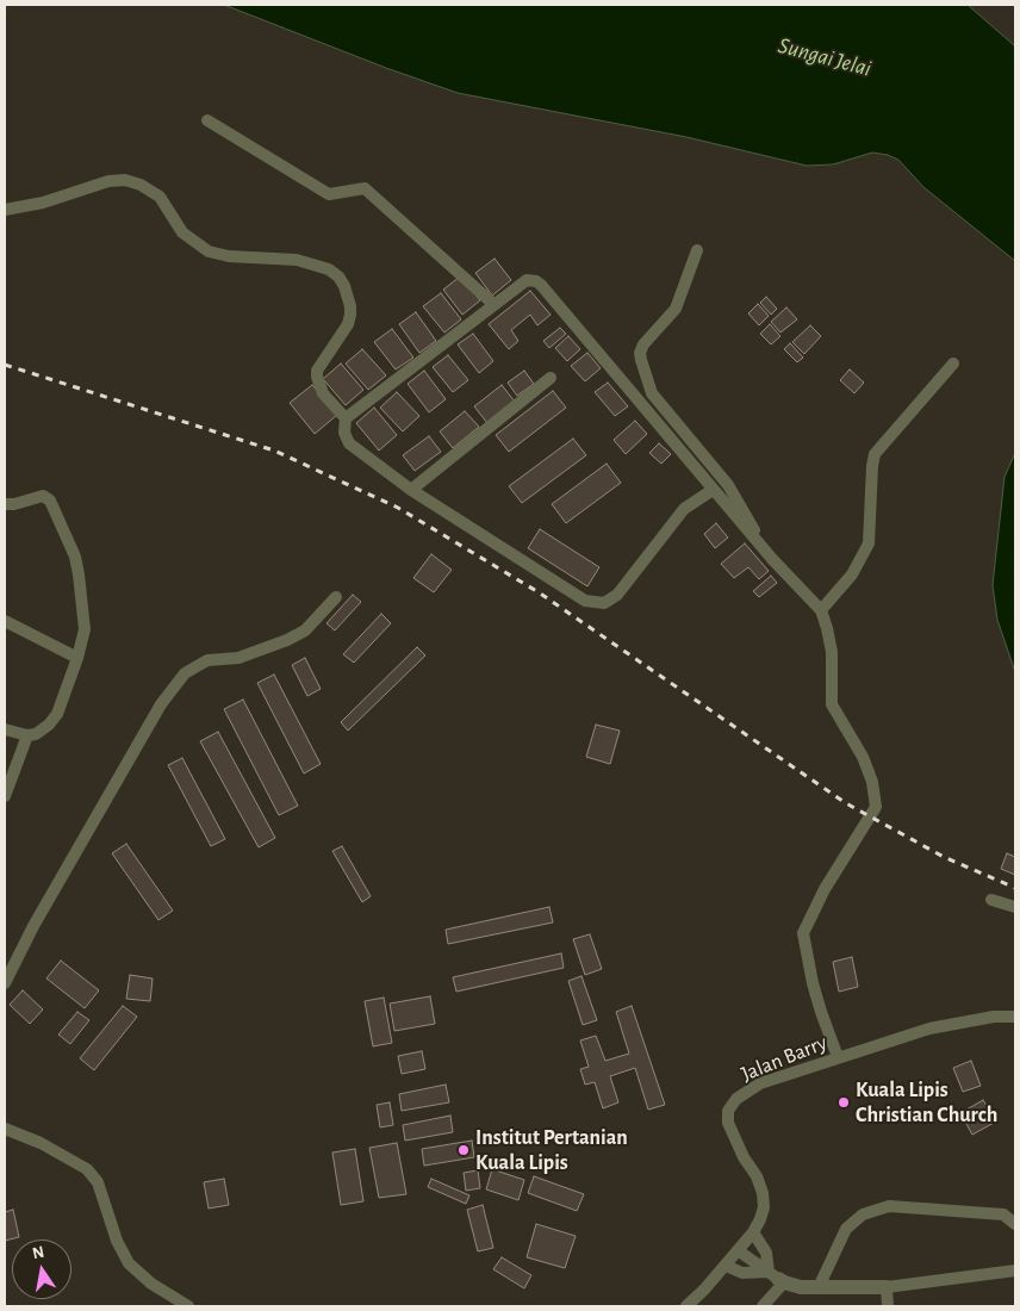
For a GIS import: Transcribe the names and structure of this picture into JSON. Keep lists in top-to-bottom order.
{
  "streets": {
    "street": ["Jalan Barry"]
  },
  "water": ["Sungai Jelai"],
  "places": ["Kuala Lipis Christian Church", "Institut Pertanian Kuala Lipis"],
  "north": "top"
}
